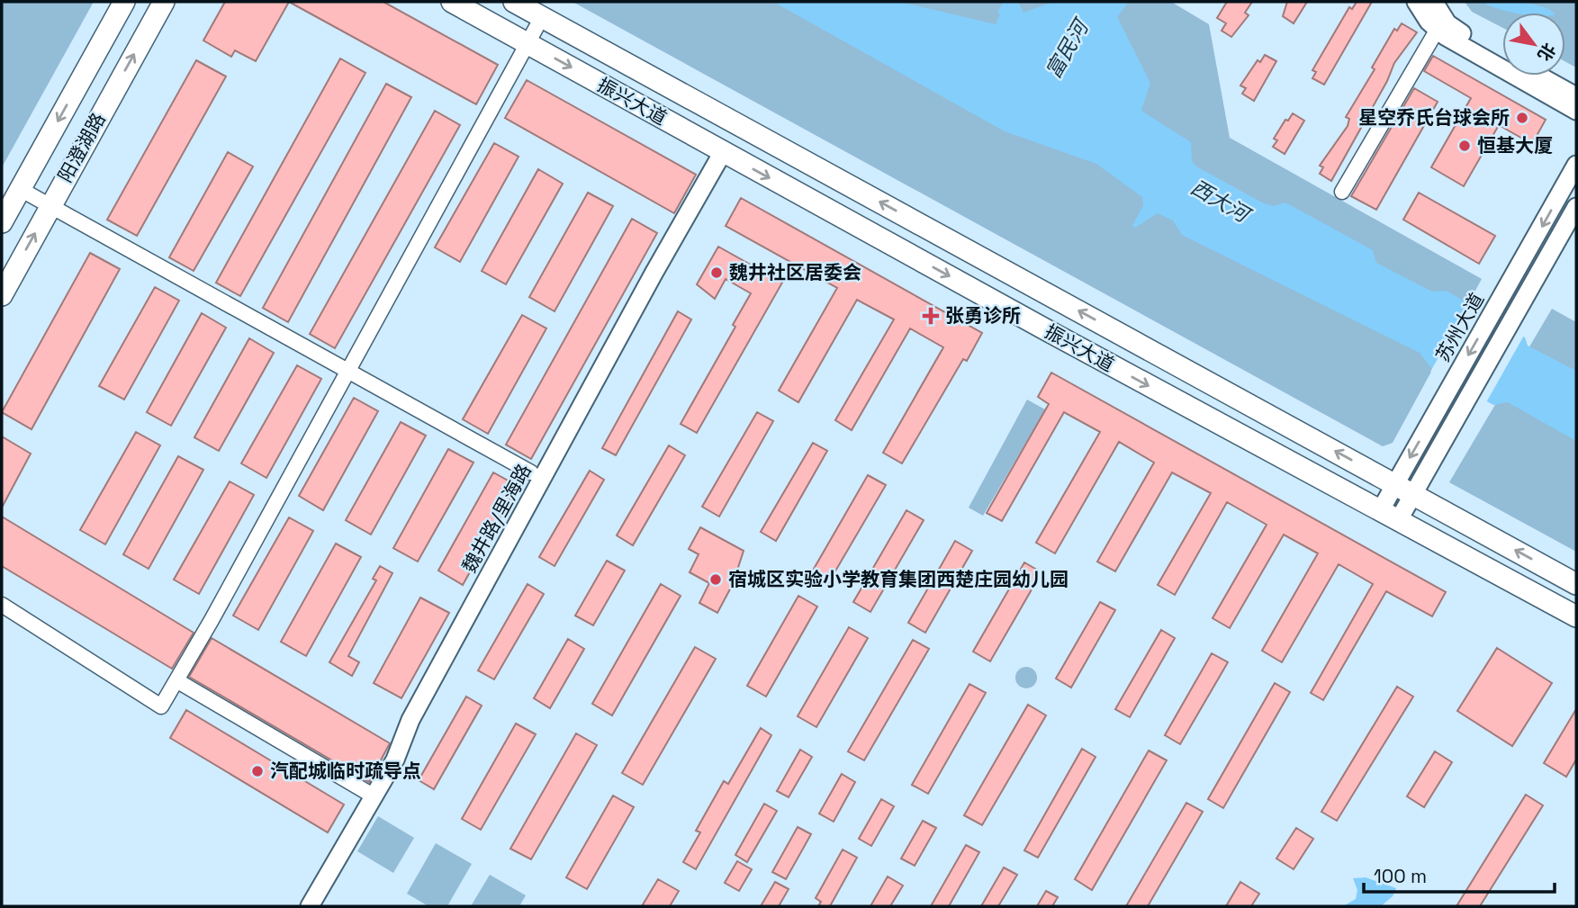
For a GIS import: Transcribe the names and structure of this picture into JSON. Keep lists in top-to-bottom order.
{
  "streets": {
    "main road": ["振兴大道", "阳澄湖路"],
    "street": ["苏州大道", "魏井路/里海路"]
  },
  "crossings": [
    ["振兴大道", "苏州大道"],
    ["振兴大道", "魏井路/里海路"]
  ],
  "water": ["富民河", "西大河"],
  "places": {
    "other": [
      "星空乔氏台球会所",
      "恒基大厦",
      "魏井社区居委会",
      "宿城区实验小学教育集团西楚庄园幼儿园",
      "汽配城临时疏导点"
    ],
    "health": ["张勇诊所"]
  },
  "scale_bar": "100 m",
  "north": "bottom right"
}
